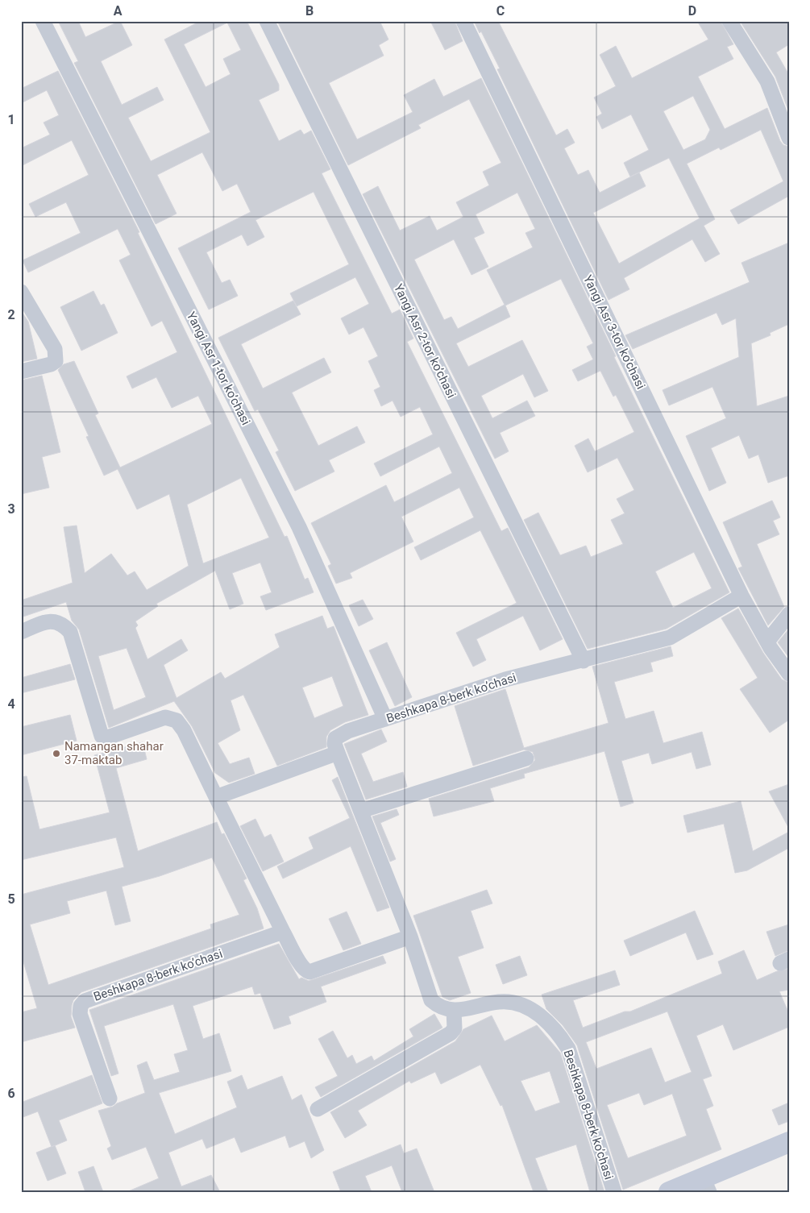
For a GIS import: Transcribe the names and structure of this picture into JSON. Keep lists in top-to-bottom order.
{
  "streets": {
    "street": [
      "Yangi Asr 3-tor koʼchasi",
      "Yangi Asr 2-tor koʼchasi",
      "Yangi Asr 1-tor koʼchasi",
      "Beshkapa 8-berk koʼchasi"
    ]
  },
  "crossings": [
    ["Yangi Asr 3-tor koʼchasi", "Beshkapa 8-berk koʼchasi"],
    ["Yangi Asr 2-tor koʼchasi", "Beshkapa 8-berk koʼchasi"],
    ["Yangi Asr 1-tor koʼchasi", "Beshkapa 8-berk koʼchasi"]
  ],
  "places": ["Namangan shahar 37-maktab"],
  "grid": {
    "columns": [
      "A",
      "B",
      "C",
      "D"
    ],
    "rows": [
      "1",
      "2",
      "3",
      "4",
      "5",
      "6"
    ]
  }
}
